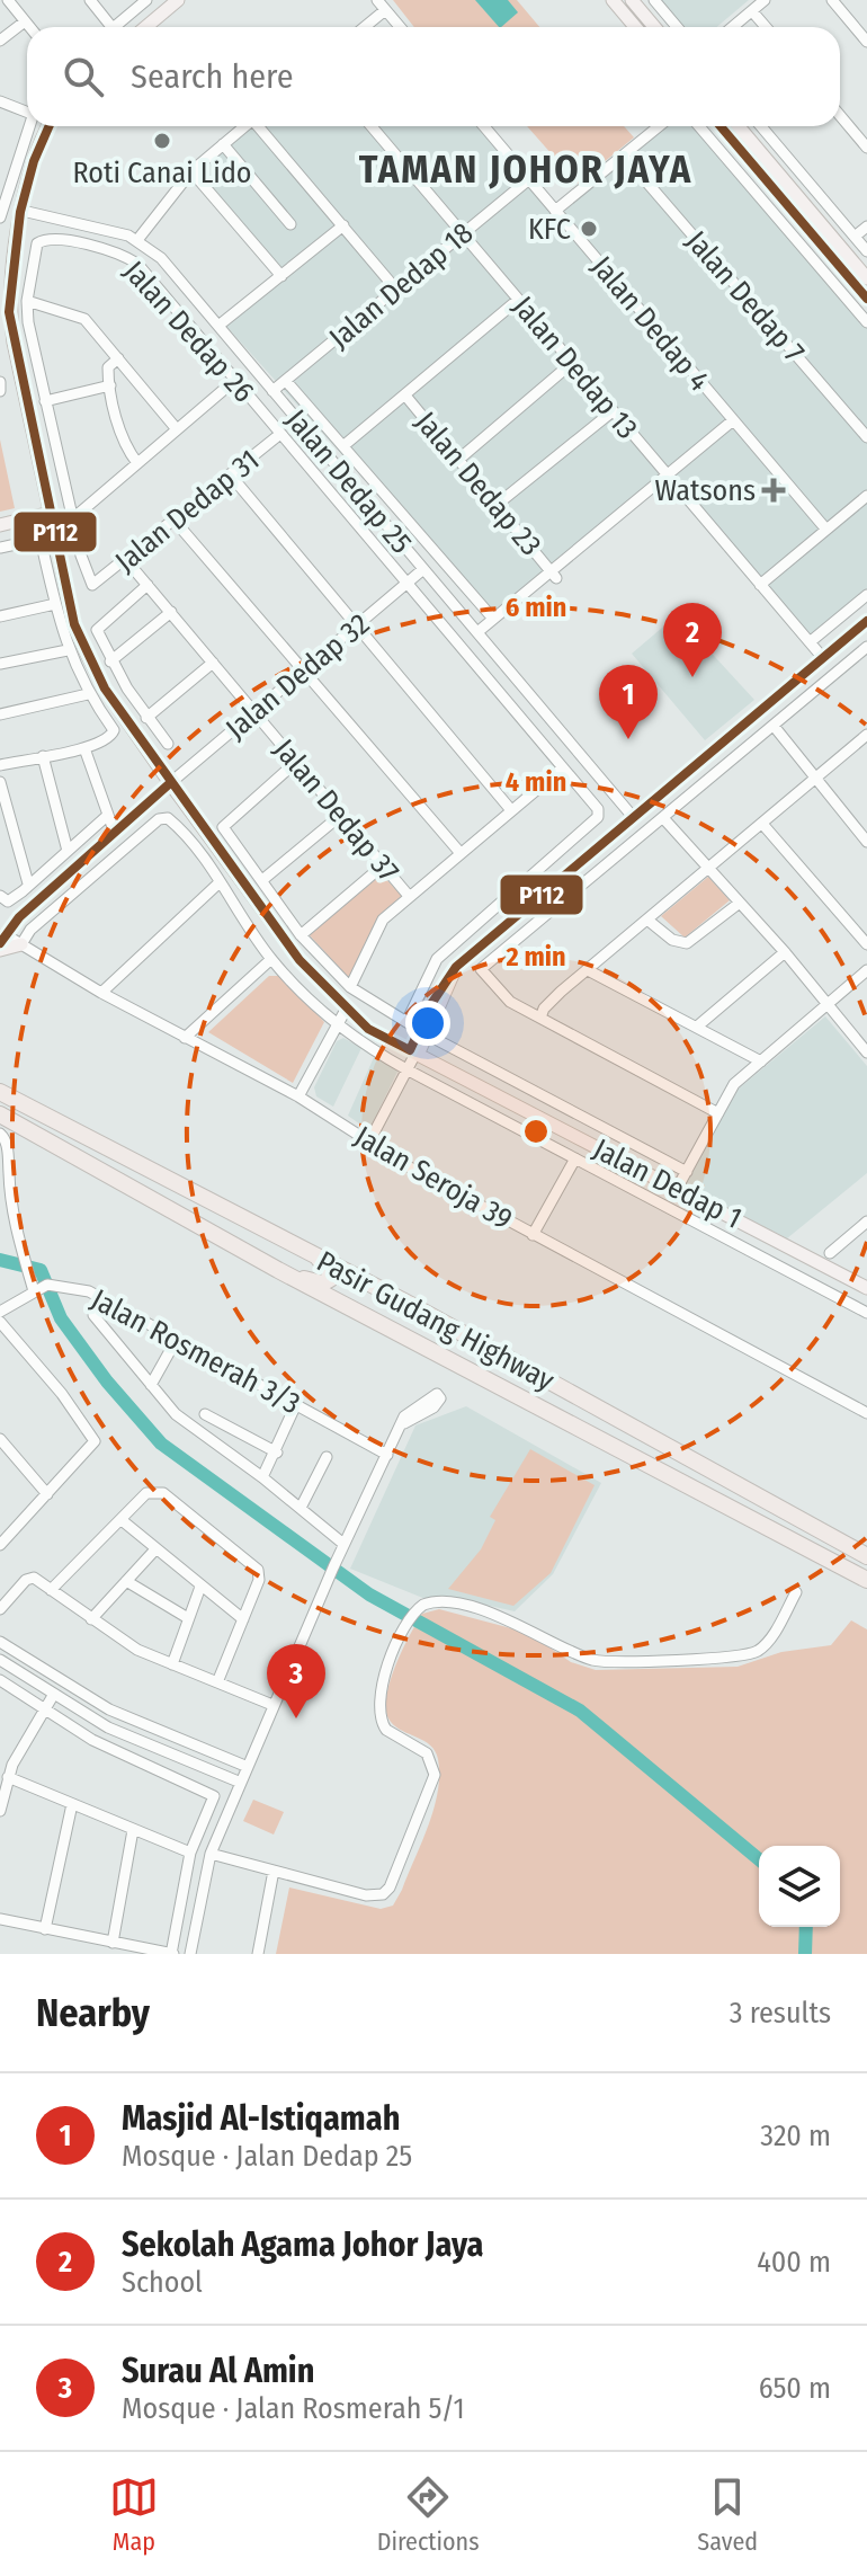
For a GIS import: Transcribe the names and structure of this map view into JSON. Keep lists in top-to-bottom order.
{
  "streets": {
    "highway": ["Pasir Gudang Highway"],
    "main road": ["Jalan Dedap 1"],
    "street": [
      "Jalan Dedap 18",
      "Jalan Dedap 7",
      "Jalan Dedap 4",
      "Jalan Dedap 26",
      "Jalan Dedap 13",
      "Jalan Dedap 25",
      "Jalan Dedap 23",
      "Jalan Dedap 31",
      "Jalan Dedap 32",
      "Jalan Dedap 37",
      "Jalan Seroja 39",
      "Jalan Rosmerah 3/3"
    ]
  },
  "crossings": [
    ["Jalan Dedap 18", "Jalan Dedap 4"],
    ["Jalan Dedap 18", "Jalan Dedap 13"],
    ["Jalan Dedap 18", "Jalan Dedap 25"],
    ["Jalan Dedap 26", "Jalan Dedap 31"],
    ["Jalan Dedap 26", "Jalan Dedap 32"],
    ["Jalan Dedap 25", "Jalan Dedap 32"],
    ["Jalan Dedap 25", "Jalan Dedap 1"],
    ["Jalan Dedap 31", "Jalan Dedap 37"],
    ["Jalan Dedap 32", "Jalan Dedap 37"],
    ["Jalan Dedap 32", "Jalan Dedap 1"]
  ],
  "districts": ["TAMAN JOHOR JAYA"],
  "places": {
    "other": ["Roti Canai Lido", "KFC"],
    "health": ["Watsons"]
  },
  "lines": ["transit line P112"],
  "page": {
    "search": "Search here",
    "pins": ["2", "1", "3"],
    "heading": ["Nearby", "3 results"],
    "list": [
      {
        "mark": "1",
        "name": "Masjid Al-Istiqamah",
        "note": "Mosque · Jalan Dedap 25",
        "value": "320 m"
      },
      {
        "mark": "2",
        "name": "Sekolah Agama Johor Jaya",
        "note": "School",
        "value": "400 m"
      },
      {
        "mark": "3",
        "name": "Surau Al Amin",
        "note": "Mosque · Jalan Rosmerah 5/1",
        "value": "650 m"
      }
    ],
    "nav": ["Map", "Directions", "Saved"]
  },
  "rings": ["6 min", "4 min", "2 min"]
}
